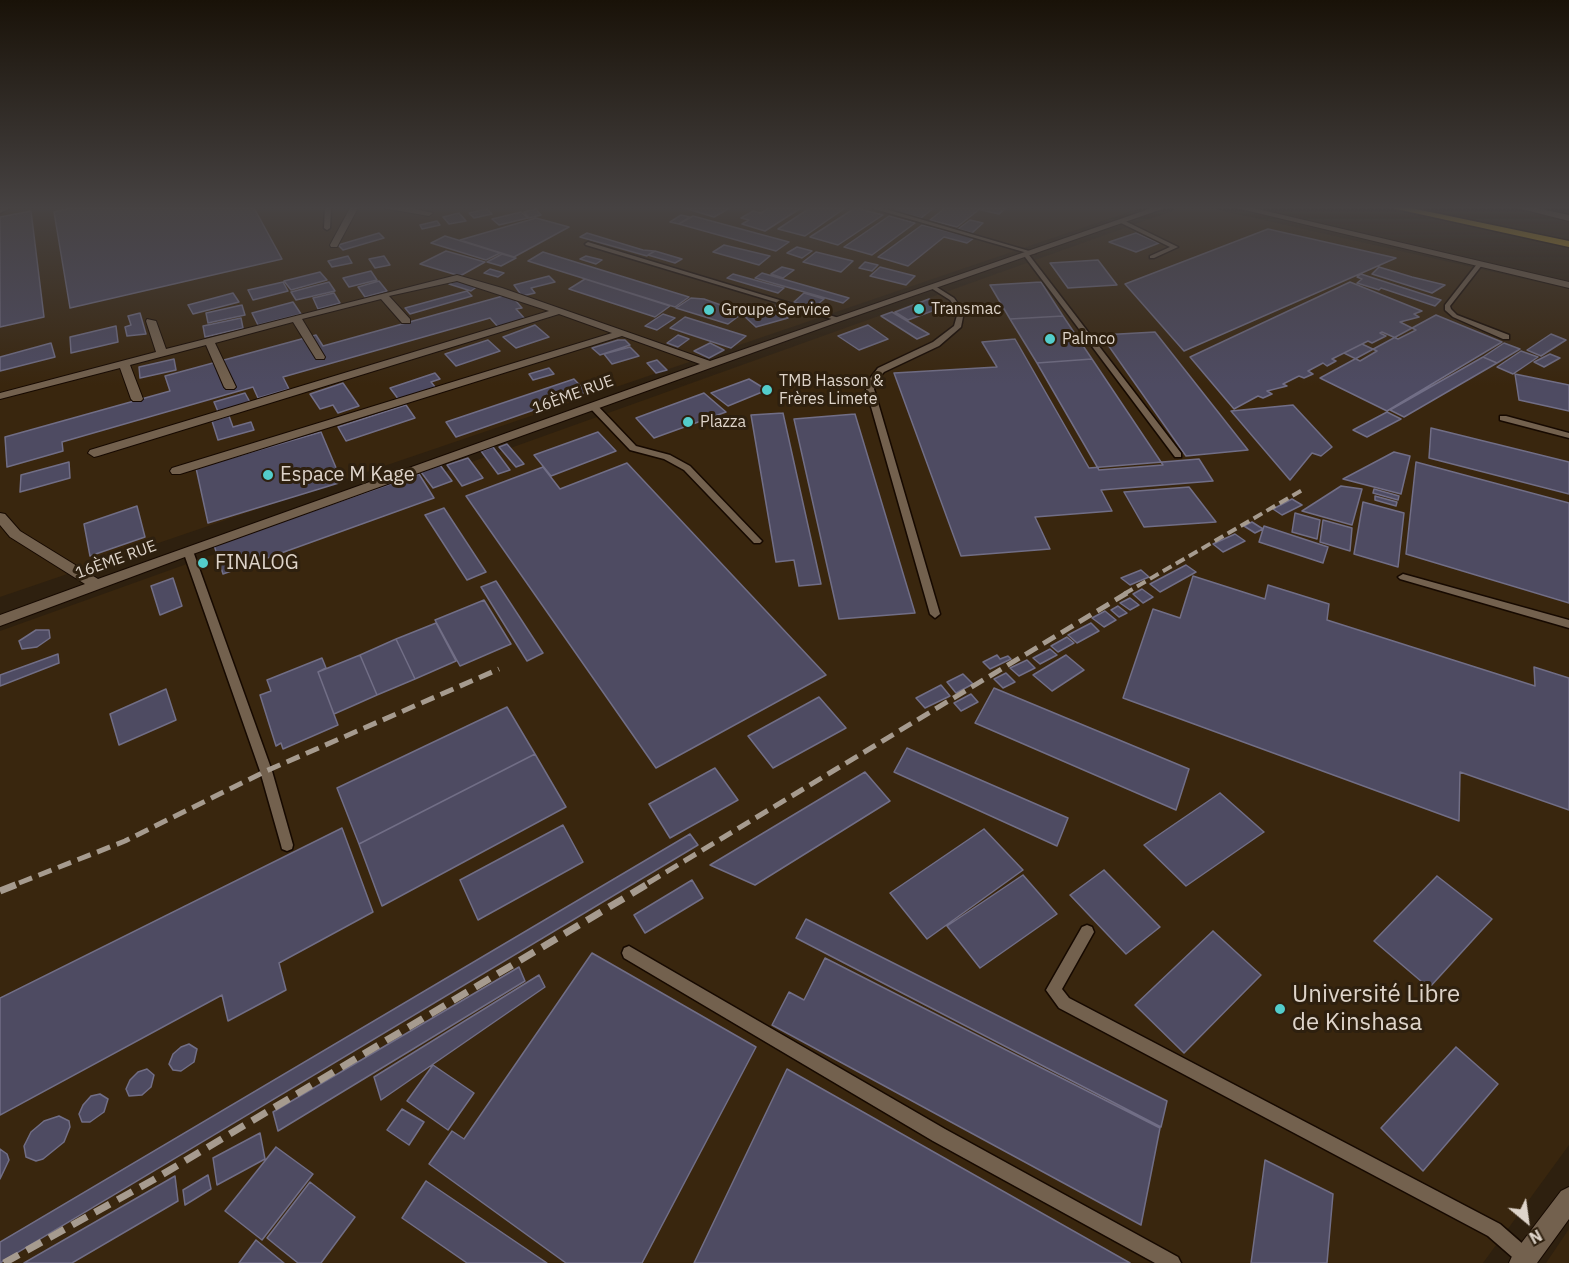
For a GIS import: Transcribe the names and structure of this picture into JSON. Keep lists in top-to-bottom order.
{
  "streets": {
    "street": ["16ÈME RUE"]
  },
  "places": [
    "Transmac",
    "Groupe Service",
    "Palmco",
    "TMB Hasson & Frères Limete",
    "Plazza",
    "Espace M Kage",
    "FINALOG",
    "Université Libre de Kinshasa"
  ],
  "north": "bottom right"
}
